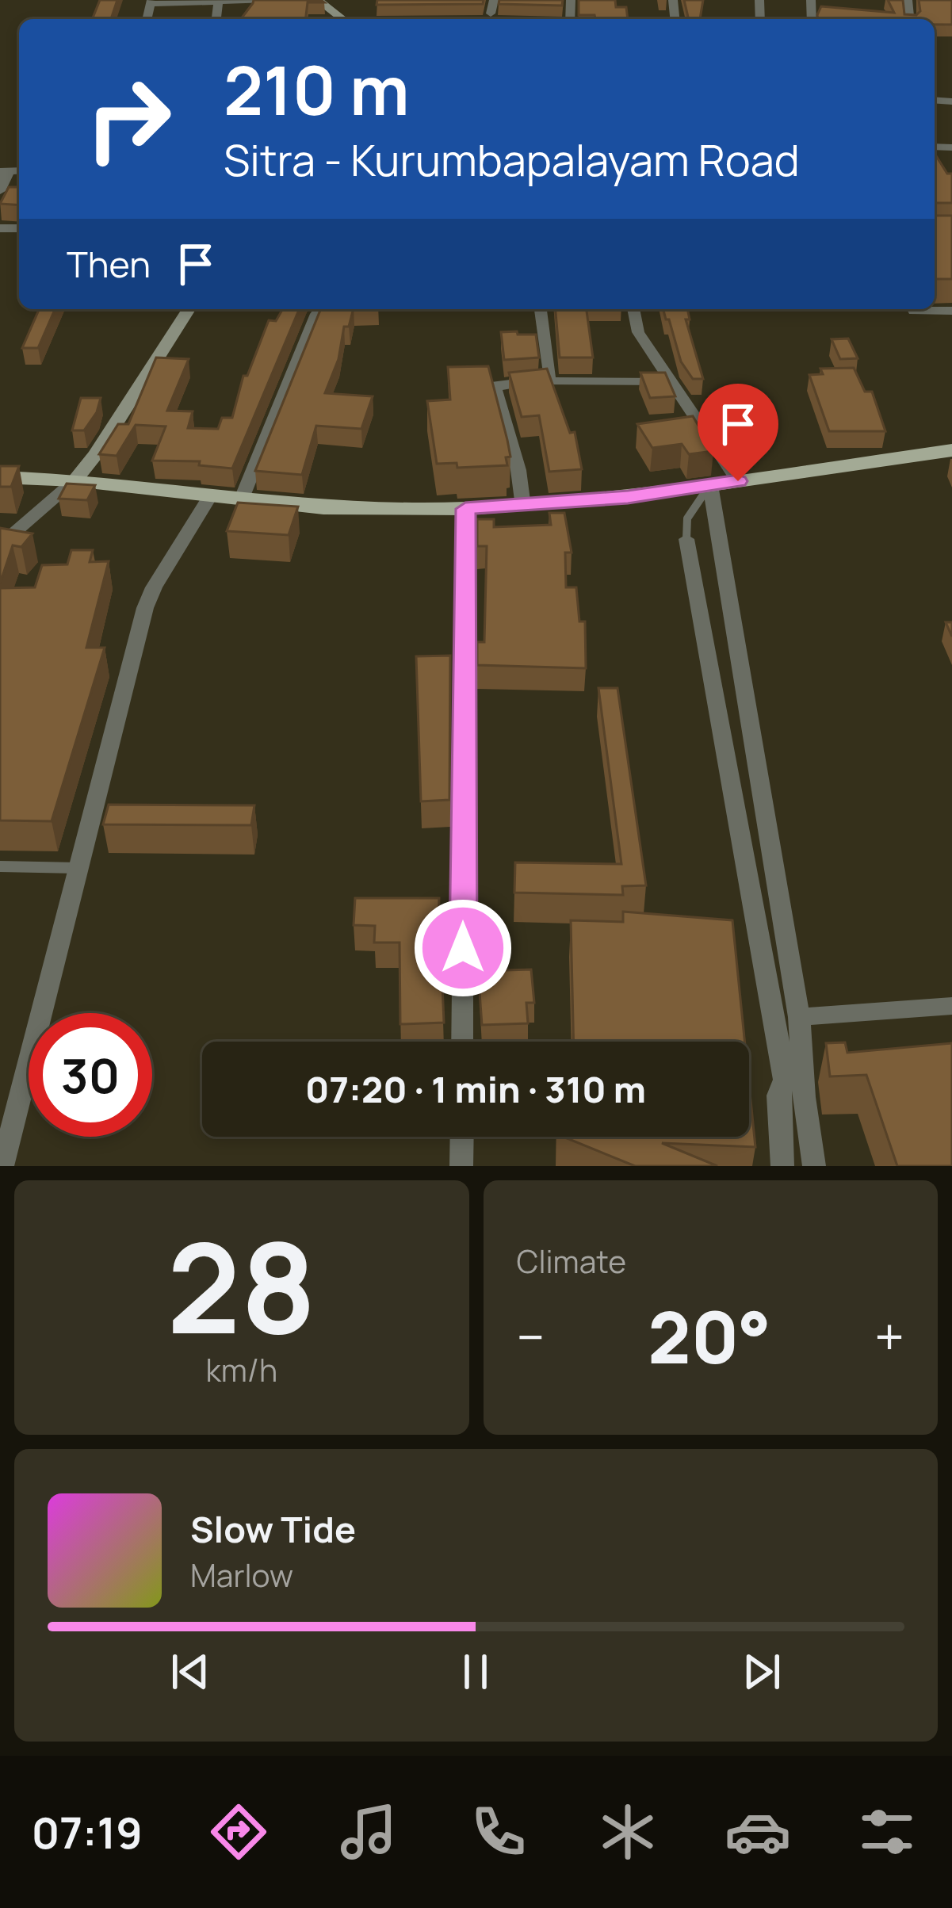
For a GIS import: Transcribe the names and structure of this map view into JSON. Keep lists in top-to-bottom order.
{
  "page": {
    "turn": ["210 m", "Sitra - Kurumbapalayam Road"],
    "then": "Then",
    "limit": "30",
    "trip": "07:20 · 1 min · 310 m",
    "tile": [
      ["28", "km/h"],
      "Climate"
    ],
    "heat": ["−", "20°", "+"],
    "song": ["Slow Tide", "Marlow"],
    "tabs": "07:19"
  }
}
